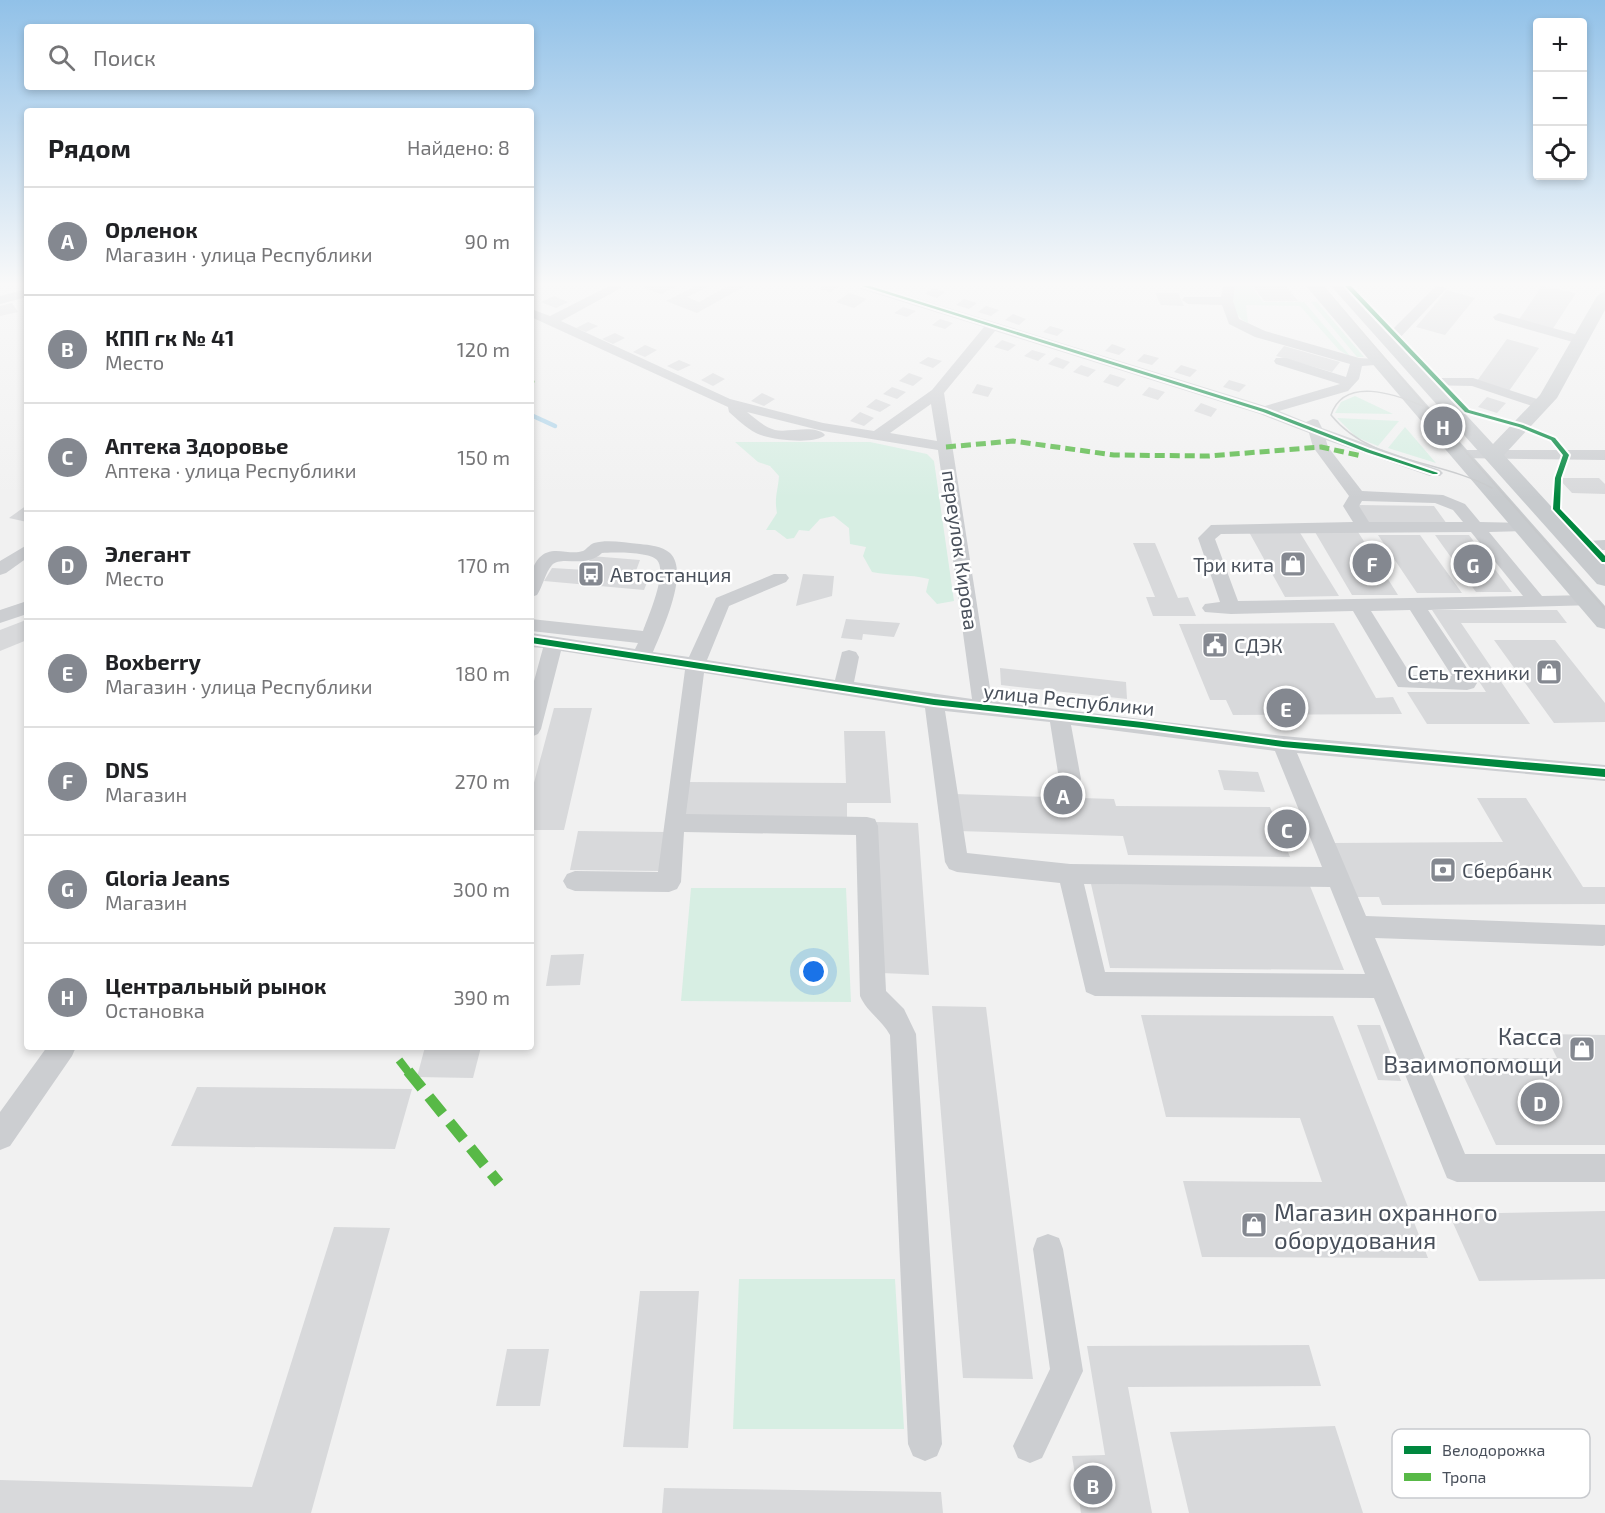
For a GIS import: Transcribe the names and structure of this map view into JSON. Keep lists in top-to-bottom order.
{
  "streets": {
    "street": ["переулок Кирова", "улица Республики"]
  },
  "crossings": [
    ["переулок Кирова", "улица Республики"]
  ],
  "places": {
    "shop": [
      "Три кита",
      "Сеть техники",
      "Касса Взаимопомощи",
      "Магазин охранного оборудования"
    ],
    "bus stop": ["Автостанция"],
    "public building": ["СДЭК"],
    "bank": ["Сбербанк"]
  },
  "legend": ["Велодорожка", "Тропа"],
  "page": {
    "map_buttons": ["+", "−"],
    "search": "Поиск",
    "heading": ["Рядом", "Найдено: 8"],
    "list": [
      {
        "mark": "A",
        "name": "Орленок",
        "note": "Магазин · улица Республики",
        "value": "90 m"
      },
      {
        "mark": "B",
        "name": "КПП гк № 41",
        "note": "Место",
        "value": "120 m"
      },
      {
        "mark": "C",
        "name": "Аптека Здоровье",
        "note": "Аптека · улица Республики",
        "value": "150 m"
      },
      {
        "mark": "D",
        "name": "Элегант",
        "note": "Место",
        "value": "170 m"
      },
      {
        "mark": "E",
        "name": "Boxberry",
        "note": "Магазин · улица Республики",
        "value": "180 m"
      },
      {
        "mark": "F",
        "name": "DNS",
        "note": "Магазин",
        "value": "270 m"
      },
      {
        "mark": "G",
        "name": "Gloria Jeans",
        "note": "Магазин",
        "value": "300 m"
      },
      {
        "mark": "H",
        "name": "Центральный рынок",
        "note": "Остановка",
        "value": "390 m"
      }
    ],
    "pins": [
      "H",
      "F",
      "G",
      "E",
      "A",
      "C",
      "D",
      "B"
    ]
  }
}
